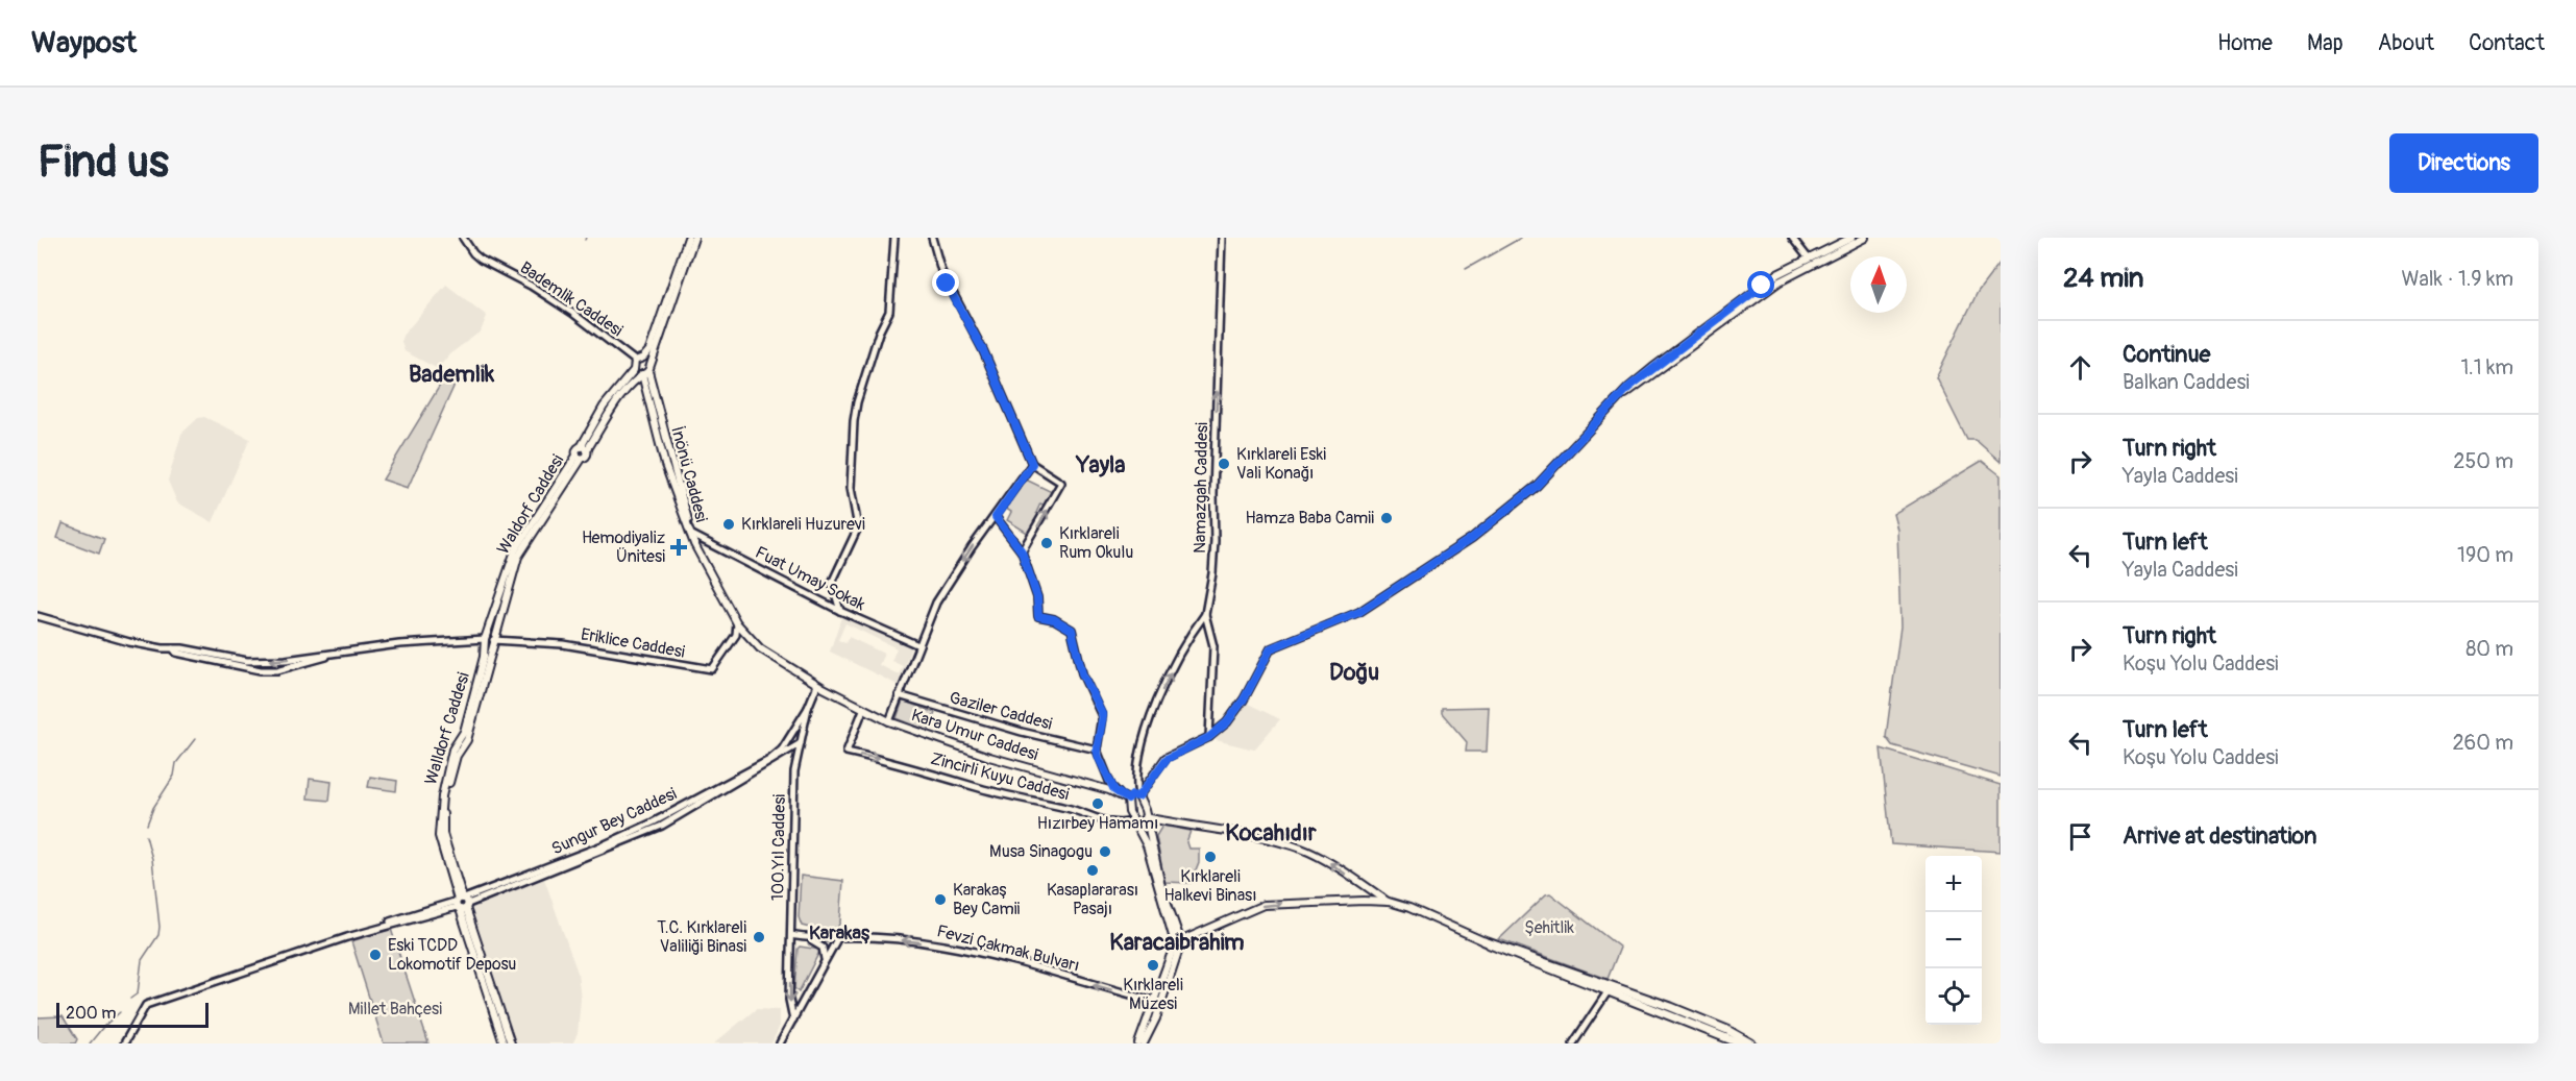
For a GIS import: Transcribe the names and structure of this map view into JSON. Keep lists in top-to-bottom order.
{
  "streets": {
    "main road": [
      "İnönü Caddesi",
      "Waldorf Caddesi",
      "Walldorf Caddesi",
      "Kara Umur Caddesi",
      "Zincirli Kuyu Caddesi"
    ],
    "street": [
      "Bademlik Caddesi",
      "Namazgah Caddesi",
      "Fuat Umay Sokak",
      "Eriklice Caddesi",
      "Gaziler Caddesi",
      "Sungur Bey Caddesi",
      "100.Yıl Caddesi",
      "Fevzi Çakmak Bulvarı"
    ]
  },
  "crossings": [
    ["Bademlik Caddesi", "Waldorf Caddesi"],
    ["İnönü Caddesi", "Waldorf Caddesi"],
    ["İnönü Caddesi", "Fuat Umay Sokak"],
    ["İnönü Caddesi", "Eriklice Caddesi"],
    ["İnönü Caddesi", "Kara Umur Caddesi"],
    ["Waldorf Caddesi", "Eriklice Caddesi"],
    ["Waldorf Caddesi", "Walldorf Caddesi"],
    ["Eriklice Caddesi", "Walldorf Caddesi"],
    ["Eriklice Caddesi", "Kara Umur Caddesi"],
    ["Walldorf Caddesi", "Sungur Bey Caddesi"],
    ["Kara Umur Caddesi", "Zincirli Kuyu Caddesi"],
    ["Kara Umur Caddesi", "100.Yıl Caddesi"],
    ["Sungur Bey Caddesi", "100.Yıl Caddesi"],
    ["100.Yıl Caddesi", "Fevzi Çakmak Bulvarı"]
  ],
  "one_way": ["Namazgah Caddesi", "Zincirli Kuyu Caddesi", "Fevzi Çakmak Bulvarı"],
  "districts": [
    "Bademlik",
    "Yayla",
    "Doğu",
    "Kocahıdır",
    "Karakaş",
    "Karacaibrahim"
  ],
  "parks": ["Şehitlik", "Millet Bahçesi"],
  "places": {
    "other": [
      "Kırklareli Eski Vali Konağı",
      "Hamza Baba Camii",
      "Kırklareli Huzurevi",
      "Kırklareli Rum Okulu",
      "Hızırbey Hamamı",
      "Musa Sinagogu",
      "Kırklareli Halkevi Binası",
      "Kasaplararası Pasajı",
      "Karakaş Bey Camii",
      "T.C. Kırklareli Valiliği Binasi",
      "Eski TCDD Lokomotif Deposu",
      "Kırklareli Müzesi"
    ],
    "health": ["Hemodiyaliz Ünitesi"]
  },
  "scale_bar": "200 m",
  "north": "top",
  "page": {
    "header": "Waypost",
    "nav": [
      "Home",
      "Map",
      "About",
      "Contact"
    ],
    "buttons": "Directions",
    "title": "Find us",
    "heading": ["24 min", "Walk · 1.9 km"],
    "list": [
      ["Continue", "Balkan Caddesi", "1.1 km"],
      ["Turn right", "Yayla Caddesi", "250 m"],
      ["Turn left", "Yayla Caddesi", "190 m"],
      ["Turn right", "Koşu Yolu Caddesi", "80 m"],
      ["Turn left", "Koşu Yolu Caddesi", "260 m"],
      "Arrive at destination"
    ],
    "map_buttons": ["+", "−"],
    "scale": "200 m"
  }
}
